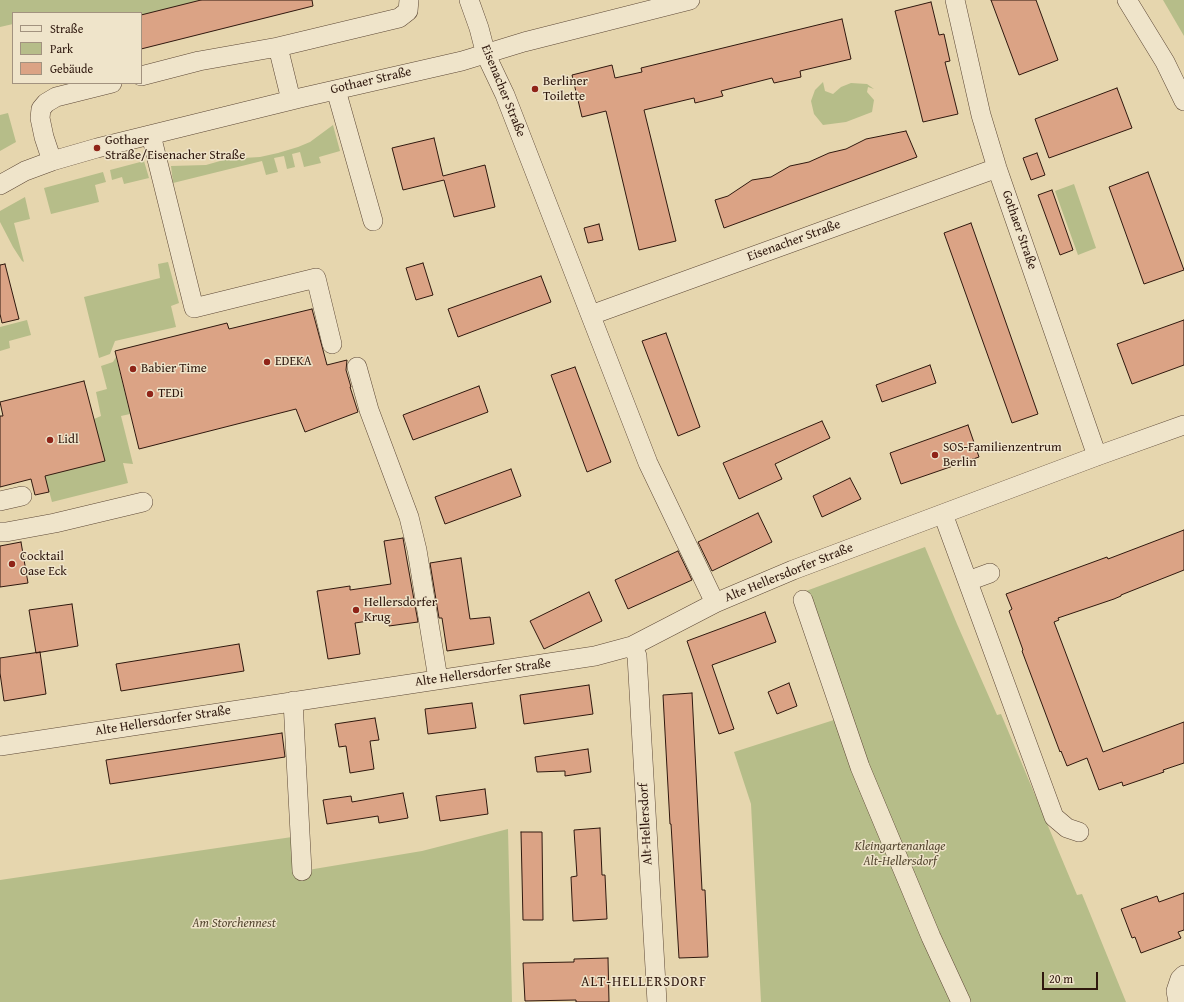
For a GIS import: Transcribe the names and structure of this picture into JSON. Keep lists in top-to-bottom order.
{
  "streets": {
    "street": [
      "Gothaer Straße",
      "Eisenacher Straße",
      "Alte Hellersdorfer Straße",
      "Alt-Hellersdorf"
    ]
  },
  "crossings": [
    ["Gothaer Straße", "Eisenacher Straße"],
    ["Gothaer Straße", "Alte Hellersdorfer Straße"],
    ["Eisenacher Straße", "Alte Hellersdorfer Straße"],
    ["Alte Hellersdorfer Straße", "Alt-Hellersdorf"]
  ],
  "districts": ["ALT-HELLERSDORF"],
  "parks": ["Kleingartenanlage Alt-Hellersdorf", "Am Storchennest"],
  "places": [
    "Berliner Toilette",
    "Gothaer Straße/Eisenacher Straße",
    "EDEKA",
    "Babier Time",
    "TEDi",
    "Lidl",
    "SOS-Familienzentrum Berlin",
    "Cocktail Oase Eck",
    "Hellersdorfer Krug"
  ],
  "legend": ["Straße", "Park", "Gebäude"],
  "scale_bar": "20 m"
}
